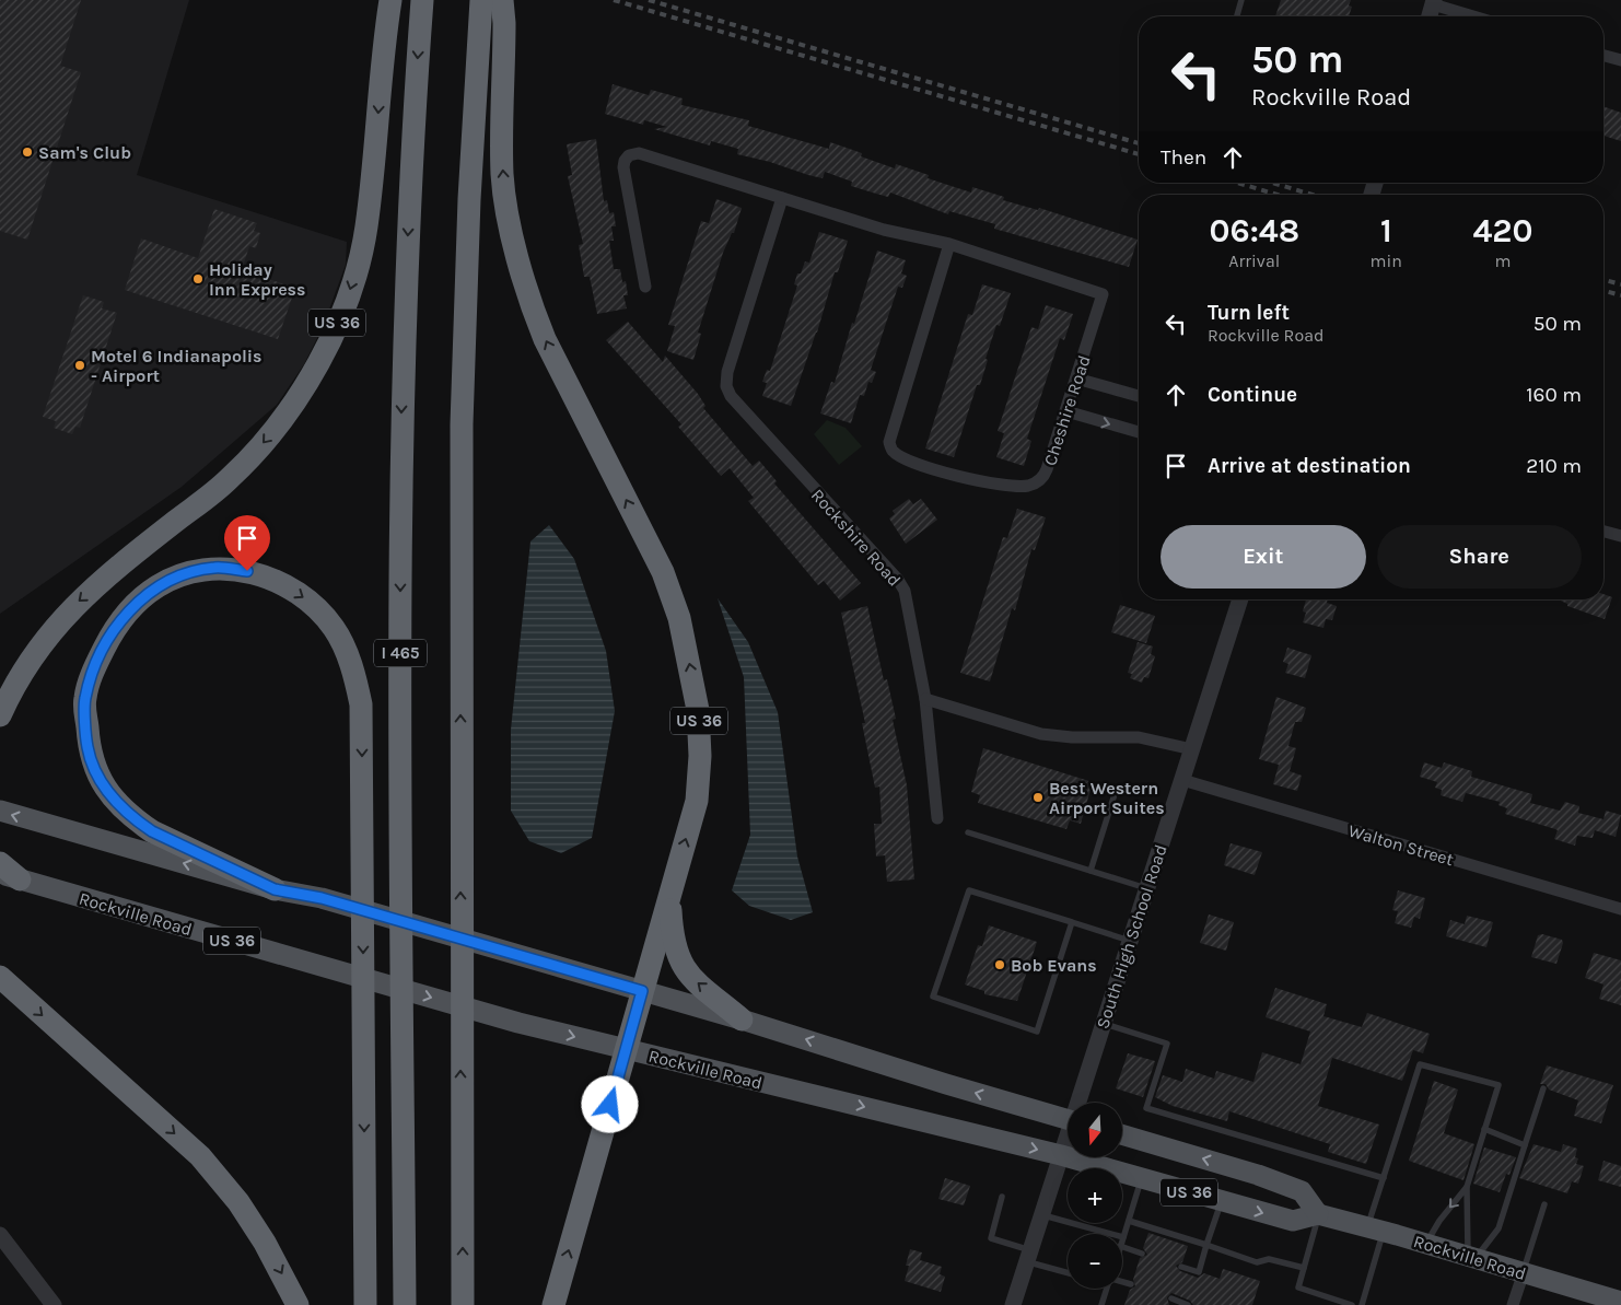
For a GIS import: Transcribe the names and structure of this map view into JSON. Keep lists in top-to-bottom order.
{
  "streets": {
    "highway": ["US 36", "I 465"],
    "main road": ["Rockville Road"],
    "street": [
      "Cheshire Road",
      "Rockshire Road",
      "Walton Street",
      "South High School Road"
    ]
  },
  "crossings": [
    ["US 36", "Rockville Road"],
    ["Cheshire Road", "Rockshire Road"],
    ["Walton Street", "South High School Road"],
    ["Rockville Road", "South High School Road"]
  ],
  "places": [
    "Sam's Club",
    "Holiday Inn Express",
    "Motel 6 Indianapolis - Airport",
    "Best Western Airport Suites",
    "Bob Evans"
  ],
  "north": "bottom",
  "page": {
    "turn": ["50 m", "Rockville Road"],
    "then": "Then",
    "eta": [
      "06:48",
      "Arrival",
      "1",
      "min",
      "420",
      "m"
    ],
    "list": [
      {
        "name": "Turn left",
        "note": "Rockville Road",
        "value": "50 m"
      },
      {
        "name": "Continue",
        "value": "160 m"
      },
      {
        "name": "Arrive at destination",
        "value": "210 m"
      }
    ],
    "buttons": ["Exit", "Share"],
    "map_buttons": ["+", "−"]
  }
}
